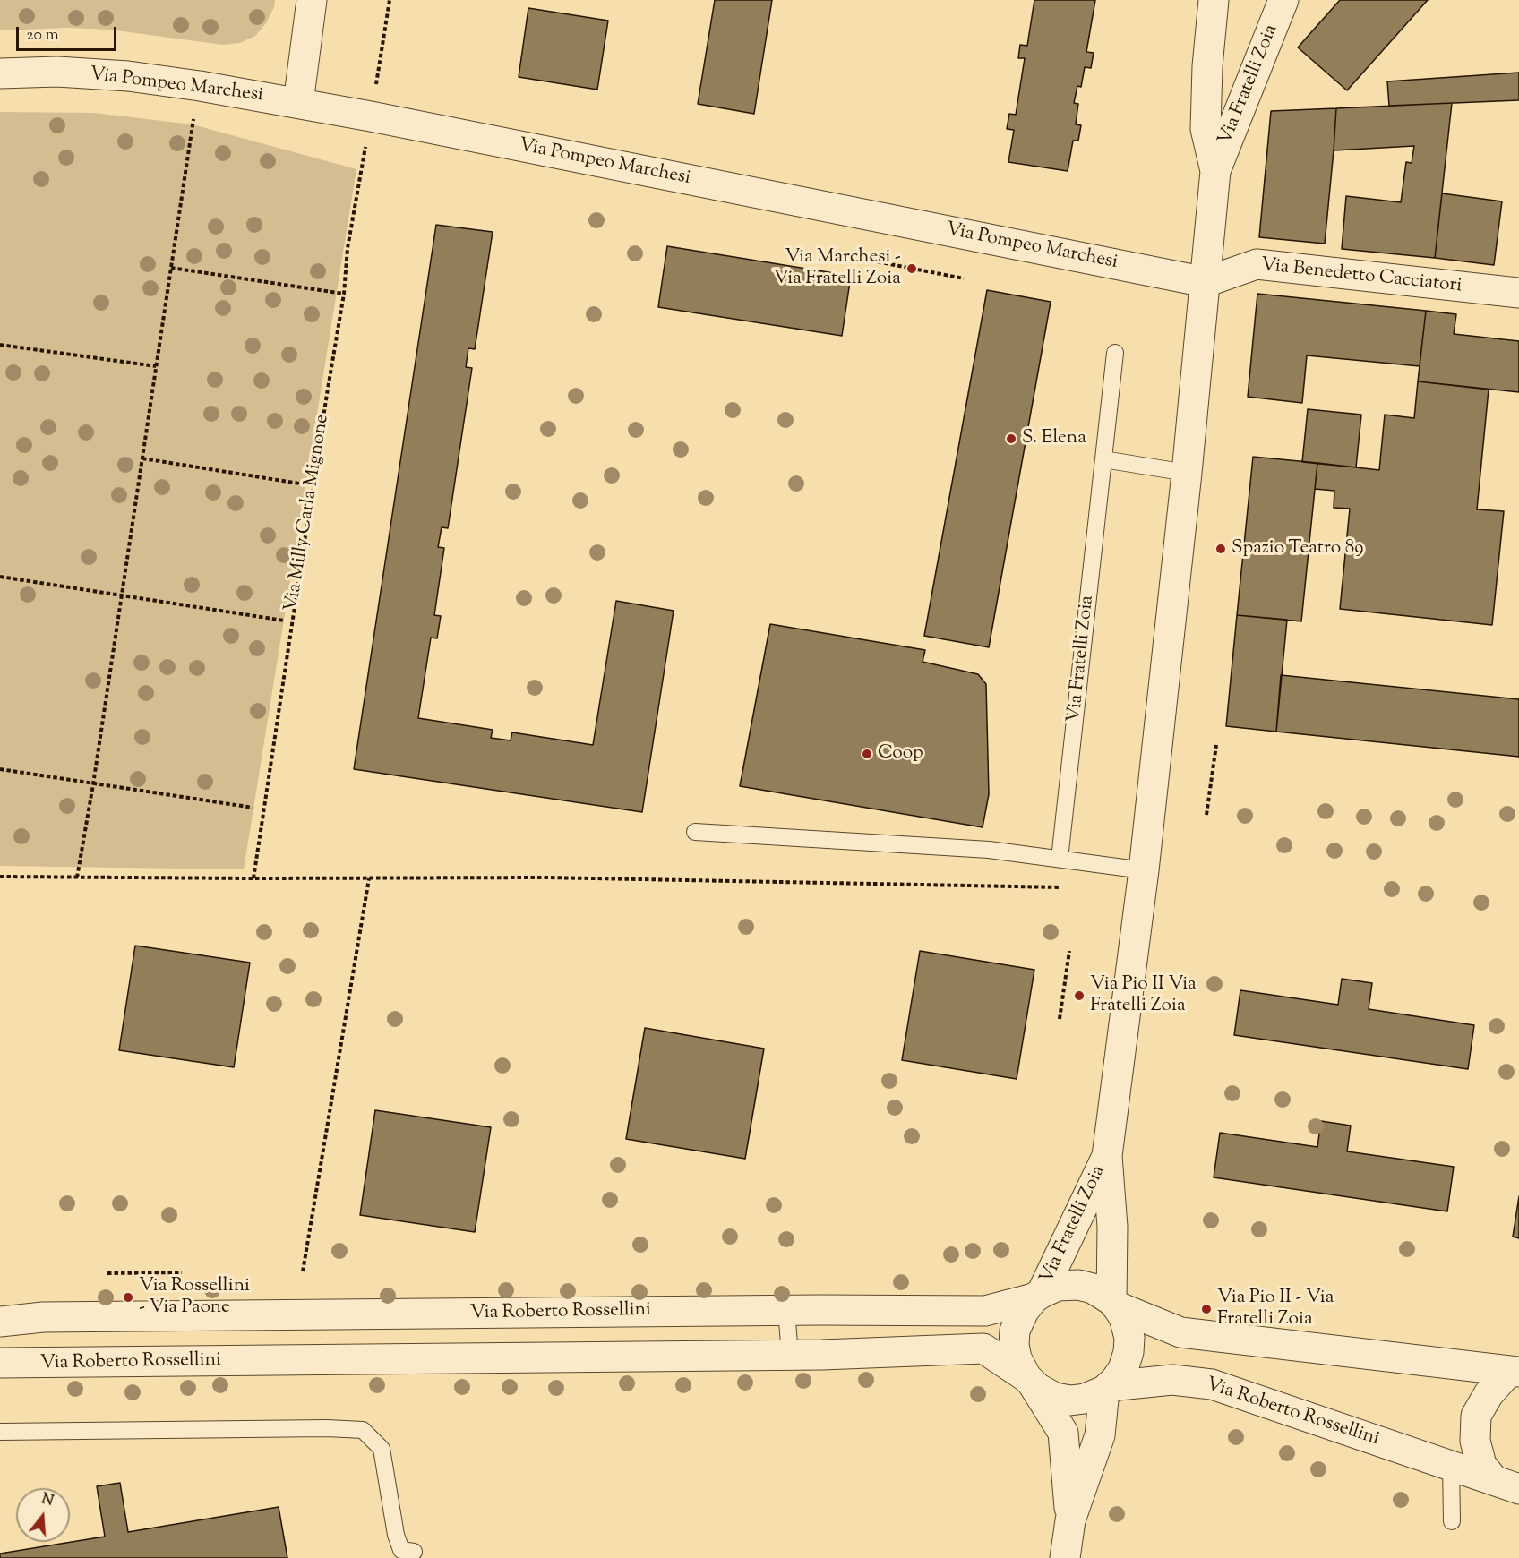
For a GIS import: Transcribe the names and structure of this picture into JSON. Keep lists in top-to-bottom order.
{
  "streets": {
    "street": [
      "Via Fratelli Zoia",
      "Via Pompeo Marchesi",
      "Via Benedetto Cacciatori",
      "Via Roberto Rossellini"
    ],
    "path": ["Via Milly Carla Mignone"]
  },
  "crossings": [
    ["Via Fratelli Zoia", "Via Pompeo Marchesi"],
    ["Via Fratelli Zoia", "Via Benedetto Cacciatori"],
    ["Via Fratelli Zoia", "Via Roberto Rossellini"],
    ["Via Pompeo Marchesi", "Via Benedetto Cacciatori"]
  ],
  "places": [
    "Via Marchesi - Via Fratelli Zoia",
    "S. Elena",
    "Spazio Teatro 89",
    "Coop",
    "Via Pio II Via Fratelli Zoia",
    "Via Rossellini - Via Paone",
    "Via Pio II - Via Fratelli Zoia"
  ],
  "scale_bar": "20 m",
  "north": "top"
}
